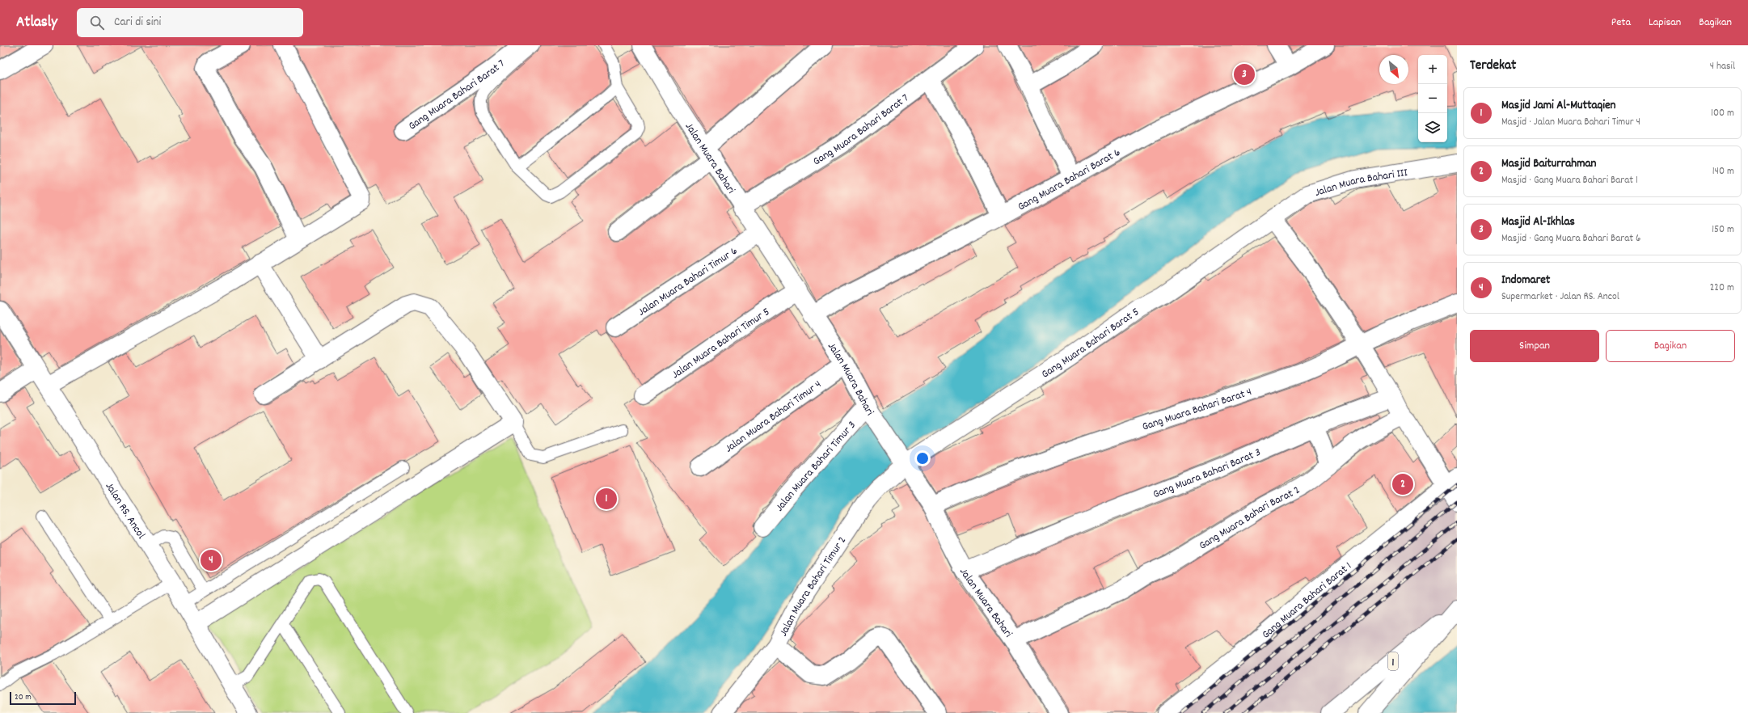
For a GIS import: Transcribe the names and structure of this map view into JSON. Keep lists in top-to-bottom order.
{
  "streets": {
    "main road": [
      "Gang Muara Bahari Barat 7",
      "Jalan Muara Bahari",
      "Gang Muara Bahari Barat 6",
      "Jalan Muara Bahari III",
      "Jalan Muara Bahari Timur 6",
      "Gang Muara Bahari Barat 5",
      "Jalan Muara Bahari Timur 5",
      "Gang Muara Bahari Barat 4",
      "Jalan Muara Bahari Timur 4",
      "Jalan Muara Bahari Timur 3",
      "Gang Muara Bahari Barat 3",
      "Jalan RS. Ancol",
      "Gang Muara Bahari Barat 2",
      "Jalan Muara Bahari Timur 2",
      "Gang Muara Bahari Barat 1",
      "1"
    ]
  },
  "crossings": [
    ["Gang Muara Bahari Barat 7", "Jalan Muara Bahari"],
    ["Jalan Muara Bahari", "Gang Muara Bahari Barat 6"],
    ["Jalan Muara Bahari", "Jalan Muara Bahari Timur 6"],
    ["Jalan Muara Bahari", "Gang Muara Bahari Barat 5"],
    ["Jalan Muara Bahari", "Jalan Muara Bahari Timur 5"],
    ["Jalan Muara Bahari", "Gang Muara Bahari Barat 4"],
    ["Jalan Muara Bahari", "Jalan Muara Bahari Timur 4"],
    ["Jalan Muara Bahari", "Jalan Muara Bahari Timur 3"],
    ["Jalan Muara Bahari", "Gang Muara Bahari Barat 3"],
    ["Jalan Muara Bahari", "Gang Muara Bahari Barat 2"],
    ["Jalan Muara Bahari", "Jalan Muara Bahari Timur 2"],
    ["Jalan Muara Bahari III", "Gang Muara Bahari Barat 5"],
    ["Gang Muara Bahari Barat 5", "Jalan Muara Bahari Timur 2"]
  ],
  "scale_bar": "20 m",
  "north": "bottom right",
  "page": {
    "header": "Atlasly",
    "search": "Cari di sini",
    "nav": ["Peta", "Lapisan", "Bagikan"],
    "heading": ["Terdekat", "4 hasil"],
    "map_buttons": ["+", "−"],
    "pins": [
      "3",
      "2",
      "1",
      "4"
    ],
    "list": [
      {
        "mark": "1",
        "name": "Masjid Jami Al-Muttaqien",
        "note": "Masjid · Jalan Muara Bahari Timur 4",
        "value": "100 m"
      },
      {
        "mark": "2",
        "name": "Masjid Baiturrahman",
        "note": "Masjid · Gang Muara Bahari Barat 1",
        "value": "140 m"
      },
      {
        "mark": "3",
        "name": "Masjid Al-Ikhlas",
        "note": "Masjid · Gang Muara Bahari Barat 6",
        "value": "150 m"
      },
      {
        "mark": "4",
        "name": "Indomaret",
        "note": "Supermarket · Jalan RS. Ancol",
        "value": "220 m"
      }
    ],
    "buttons": ["Simpan", "Bagikan"],
    "scale": "20 m"
  }
}
